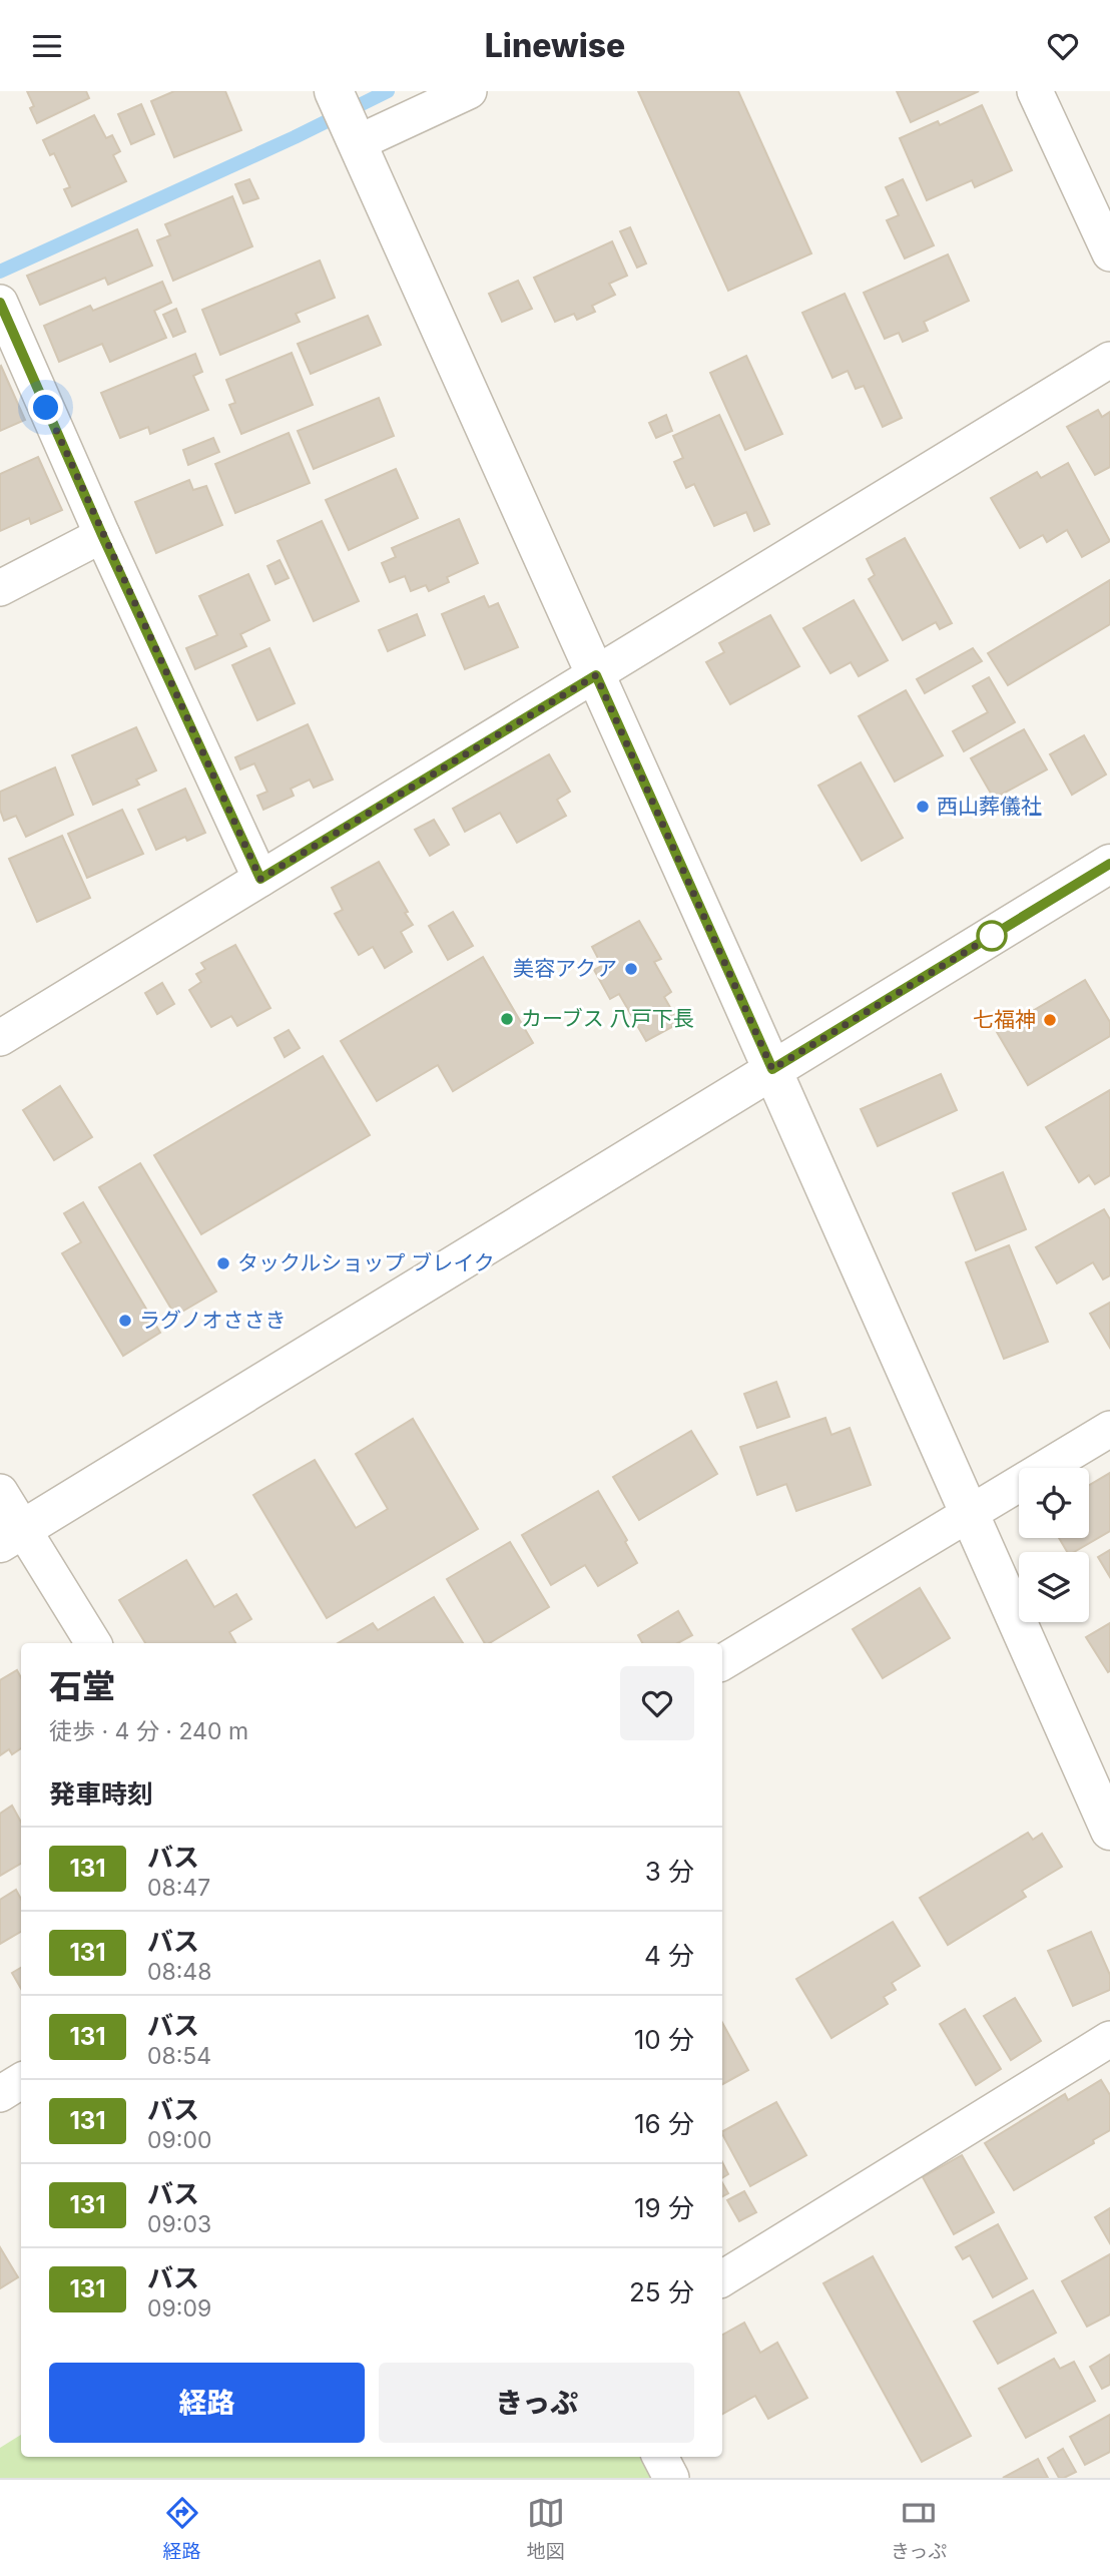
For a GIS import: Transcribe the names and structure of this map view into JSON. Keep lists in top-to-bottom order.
{
  "places": [
    "西山葬儀社",
    "美容アクア",
    "カーブス 八戸下長",
    "七福神",
    "タックルショップ ブレイク",
    "ラグノオささき"
  ],
  "lines": ["bus line 131"],
  "page": {
    "header": "Linewise",
    "heading": [
      ["石堂", "徒歩 · 4 分 · 240 m"],
      "発車時刻"
    ],
    "list": [
      {
        "mark": "131",
        "name": "バス",
        "note": "08:47",
        "value": "3 分"
      },
      {
        "mark": "131",
        "name": "バス",
        "note": "08:48",
        "value": "4 分"
      },
      {
        "mark": "131",
        "name": "バス",
        "note": "08:54",
        "value": "10 分"
      },
      {
        "mark": "131",
        "name": "バス",
        "note": "09:00",
        "value": "16 分"
      },
      {
        "mark": "131",
        "name": "バス",
        "note": "09:03",
        "value": "19 分"
      },
      {
        "mark": "131",
        "name": "バス",
        "note": "09:09",
        "value": "25 分"
      }
    ],
    "buttons": ["経路", "きっぷ"],
    "tabs": ["経路", "地図", "きっぷ"]
  }
}
